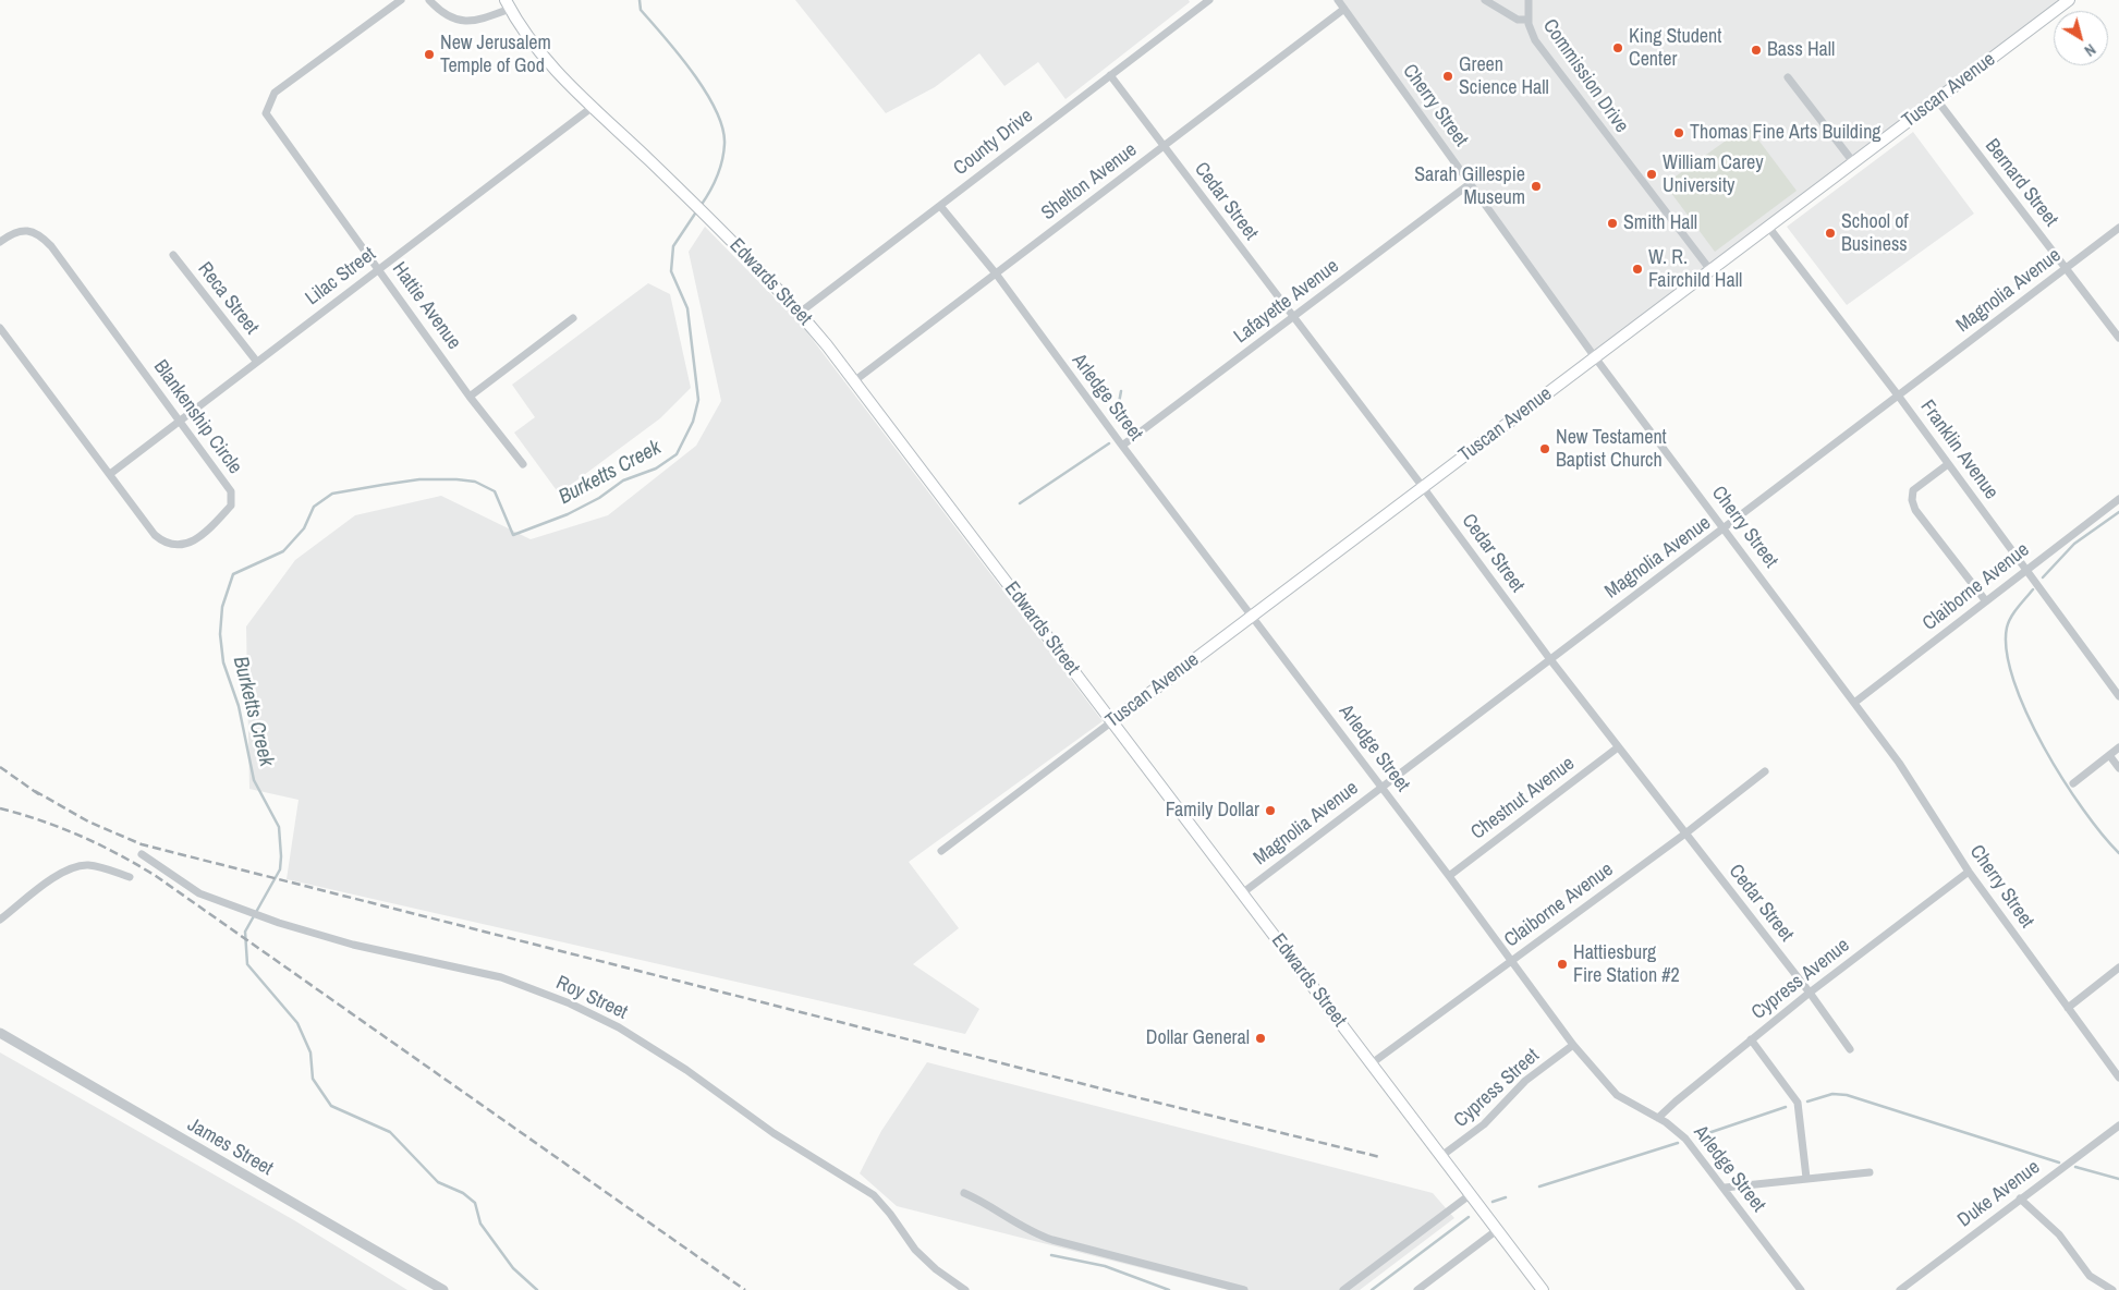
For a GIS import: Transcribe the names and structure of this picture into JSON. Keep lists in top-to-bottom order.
{
  "streets": {
    "main road": ["Tuscan Avenue", "Edwards Street"],
    "street": [
      "Commission Drive",
      "Cherry Street",
      "County Drive",
      "Shelton Avenue",
      "Bernard Street",
      "Cedar Street",
      "Lilac Street",
      "Magnolia Avenue",
      "Reca Street",
      "Lafayette Avenue",
      "Hattie Avenue",
      "Arledge Street",
      "Blankenship Circle",
      "Franklin Avenue",
      "Claiborne Avenue",
      "Chestnut Avenue",
      "Cypress Avenue",
      "Roy Street",
      "Cypress Street",
      "James Street",
      "Duke Avenue"
    ]
  },
  "crossings": [
    ["Commission Drive", "Tuscan Avenue"],
    ["Tuscan Avenue", "Cherry Street"],
    ["Tuscan Avenue", "Bernard Street"],
    ["Tuscan Avenue", "Cedar Street"],
    ["Tuscan Avenue", "Edwards Street"],
    ["Tuscan Avenue", "Arledge Street"],
    ["Tuscan Avenue", "Franklin Avenue"],
    ["Cherry Street", "Shelton Avenue"],
    ["Cherry Street", "Magnolia Avenue"],
    ["Cherry Street", "Lafayette Avenue"],
    ["Cherry Street", "Claiborne Avenue"],
    ["Cherry Street", "Cypress Avenue"],
    ["County Drive", "Cedar Street"],
    ["County Drive", "Edwards Street"],
    ["County Drive", "Arledge Street"],
    ["Shelton Avenue", "Cedar Street"],
    ["Shelton Avenue", "Edwards Street"],
    ["Shelton Avenue", "Arledge Street"],
    ["Bernard Street", "Magnolia Avenue"],
    ["Cedar Street", "Magnolia Avenue"],
    ["Cedar Street", "Lafayette Avenue"],
    ["Cedar Street", "Claiborne Avenue"],
    ["Cedar Street", "Chestnut Avenue"],
    ["Cedar Street", "Cypress Avenue"],
    ["Lilac Street", "Edwards Street"],
    ["Lilac Street", "Reca Street"],
    ["Lilac Street", "Hattie Avenue"],
    ["Lilac Street", "Blankenship Circle"],
    ["Edwards Street", "Magnolia Avenue"],
    ["Edwards Street", "Claiborne Avenue"],
    ["Edwards Street", "Cypress Street"],
    ["Magnolia Avenue", "Arledge Street"],
    ["Magnolia Avenue", "Franklin Avenue"],
    ["Lafayette Avenue", "Arledge Street"],
    ["Arledge Street", "Claiborne Avenue"],
    ["Arledge Street", "Chestnut Avenue"],
    ["Arledge Street", "Cypress Avenue"],
    ["Arledge Street", "Cypress Street"],
    ["Franklin Avenue", "Claiborne Avenue"]
  ],
  "water": ["Burketts Creek"],
  "places": [
    "King Student Center",
    "Bass Hall",
    "New Jerusalem Temple of God",
    "Green Science Hall",
    "Thomas Fine Arts Building",
    "William Carey University",
    "Sarah Gillespie Museum",
    "Smith Hall",
    "School of Business",
    "W. R. Fairchild Hall",
    "New Testament Baptist Church",
    "Family Dollar",
    "Hattiesburg Fire Station #2",
    "Dollar General"
  ],
  "north": "bottom right"
}
